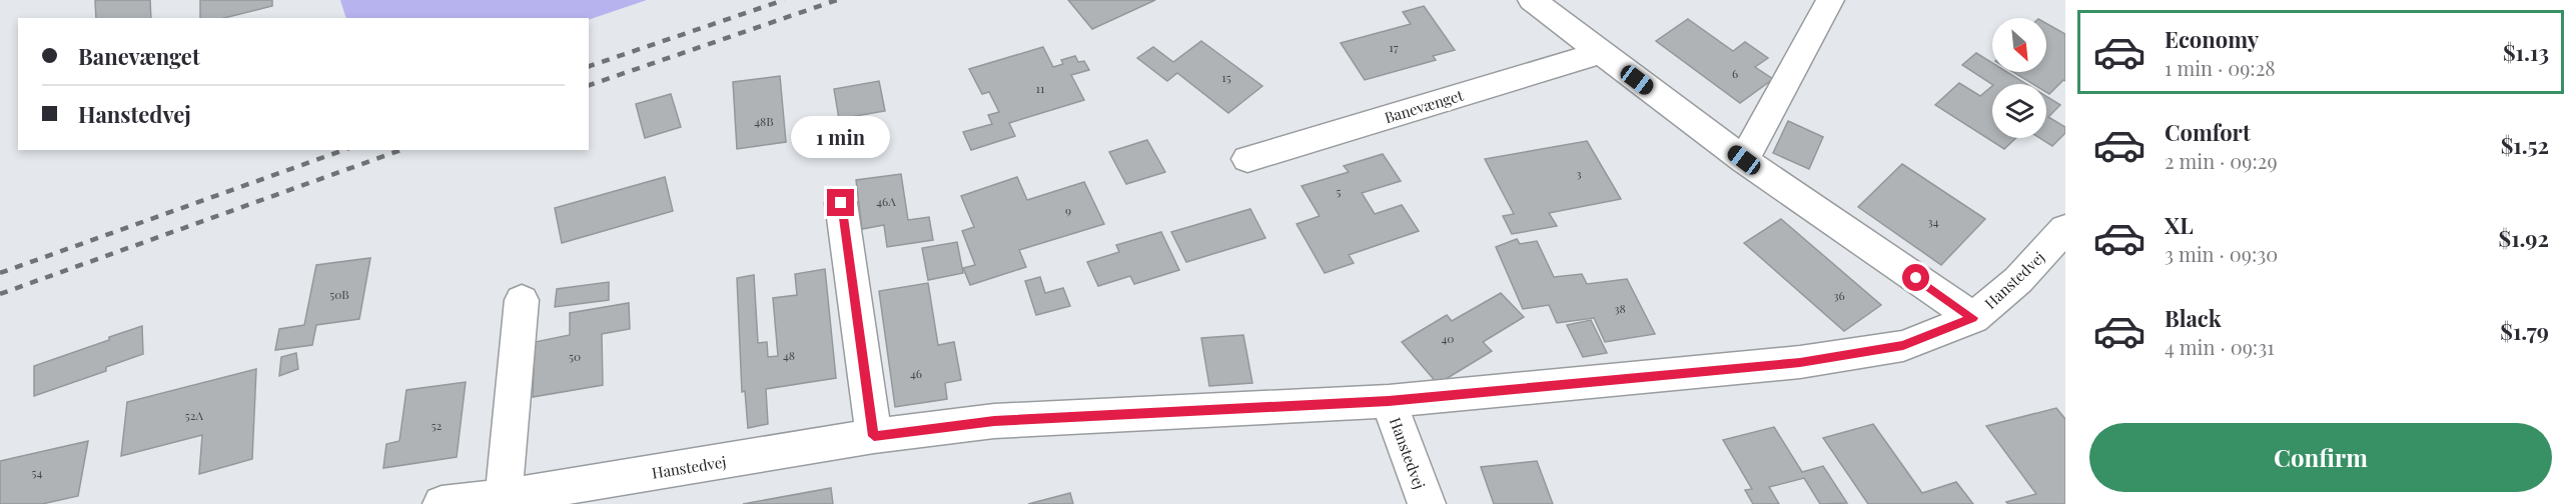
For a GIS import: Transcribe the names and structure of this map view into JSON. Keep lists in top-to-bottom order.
{
  "streets": {
    "street": ["Banevænget", "Hanstedvej"]
  },
  "house_numbers": [
    "17",
    "6",
    "15",
    "11",
    "48B",
    "3",
    "5",
    "46A",
    "9",
    "34",
    "50B",
    "36",
    "38",
    "40",
    "48",
    "50",
    "46",
    "52A",
    "52",
    "54"
  ],
  "north": "bottom right",
  "page": {
    "list": [
      {
        "name": "Economy",
        "note": "1 min · 09:28",
        "value": "$1.13"
      },
      {
        "name": "Comfort",
        "note": "2 min · 09:29",
        "value": "$1.52"
      },
      {
        "name": "XL",
        "note": "3 min · 09:30",
        "value": "$1.92"
      },
      {
        "name": "Black",
        "note": "4 min · 09:31",
        "value": "$1.79"
      }
    ],
    "banner": ["Banevænget", "Hanstedvej"],
    "bubble": "1 min",
    "buttons": "Confirm"
  }
}
